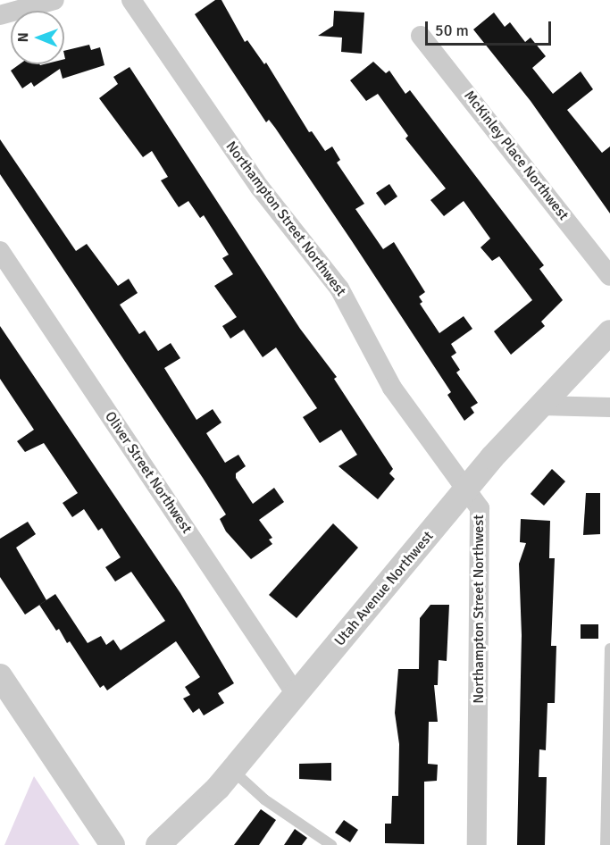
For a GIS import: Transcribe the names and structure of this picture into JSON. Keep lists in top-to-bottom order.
{
  "streets": {
    "street": [
      "McKinley Place Northwest",
      "Northampton Street Northwest",
      "Oliver Street Northwest",
      "Utah Avenue Northwest"
    ]
  },
  "crossings": [
    ["Northampton Street Northwest", "Utah Avenue Northwest"],
    ["Oliver Street Northwest", "Utah Avenue Northwest"]
  ],
  "scale_bar": "50 m",
  "north": "left"
}
